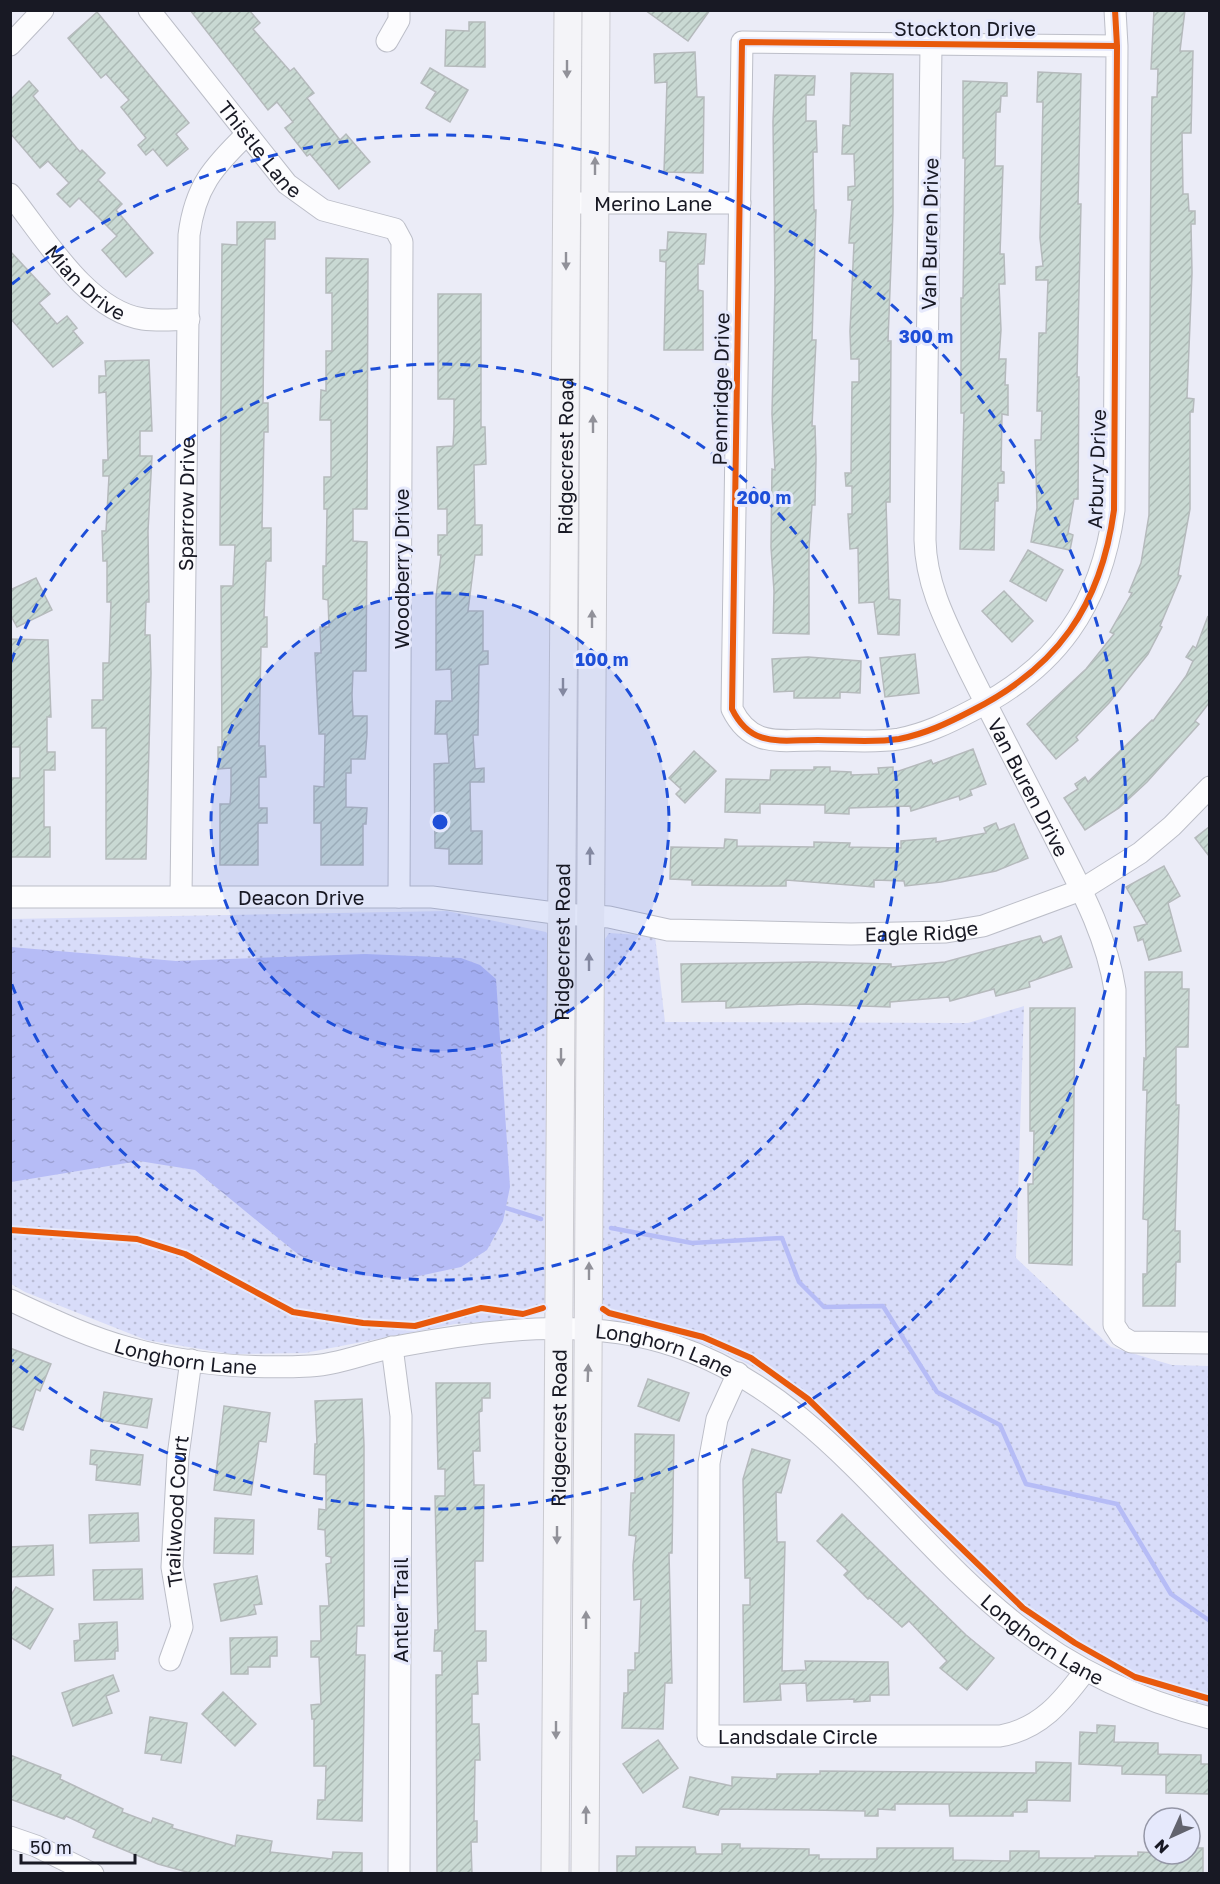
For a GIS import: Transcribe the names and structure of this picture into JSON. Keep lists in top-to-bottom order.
{
  "streets": {
    "main road": ["Ridgecrest Road"],
    "street": [
      "Stockton Drive",
      "Thistle Lane",
      "Merino Lane",
      "Van Buren Drive",
      "Mian Drive",
      "Pennridge Drive",
      "Arbury Drive",
      "Sparrow Drive",
      "Woodberry Drive",
      "Deacon Drive",
      "Eagle Ridge",
      "Longhorn Lane",
      "Trailwood Court",
      "Antler Trail",
      "Landsdale Circle"
    ]
  },
  "crossings": [
    ["Stockton Drive", "Van Buren Drive"],
    ["Stockton Drive", "Pennridge Drive"],
    ["Stockton Drive", "Arbury Drive"],
    ["Thistle Lane", "Sparrow Drive"],
    ["Thistle Lane", "Woodberry Drive"],
    ["Merino Lane", "Pennridge Drive"],
    ["Merino Lane", "Ridgecrest Road"],
    ["Van Buren Drive", "Arbury Drive"],
    ["Van Buren Drive", "Eagle Ridge"],
    ["Mian Drive", "Sparrow Drive"],
    ["Pennridge Drive", "Arbury Drive"],
    ["Ridgecrest Road", "Deacon Drive"],
    ["Ridgecrest Road", "Eagle Ridge"],
    ["Ridgecrest Road", "Longhorn Lane"],
    ["Sparrow Drive", "Deacon Drive"],
    ["Woodberry Drive", "Deacon Drive"],
    ["Deacon Drive", "Eagle Ridge"],
    ["Longhorn Lane", "Trailwood Court"],
    ["Longhorn Lane", "Antler Trail"],
    ["Longhorn Lane", "Landsdale Circle"]
  ],
  "scale_bar": "50 m",
  "north": "bottom left",
  "rings": ["300 m", "200 m", "100 m"]
}
